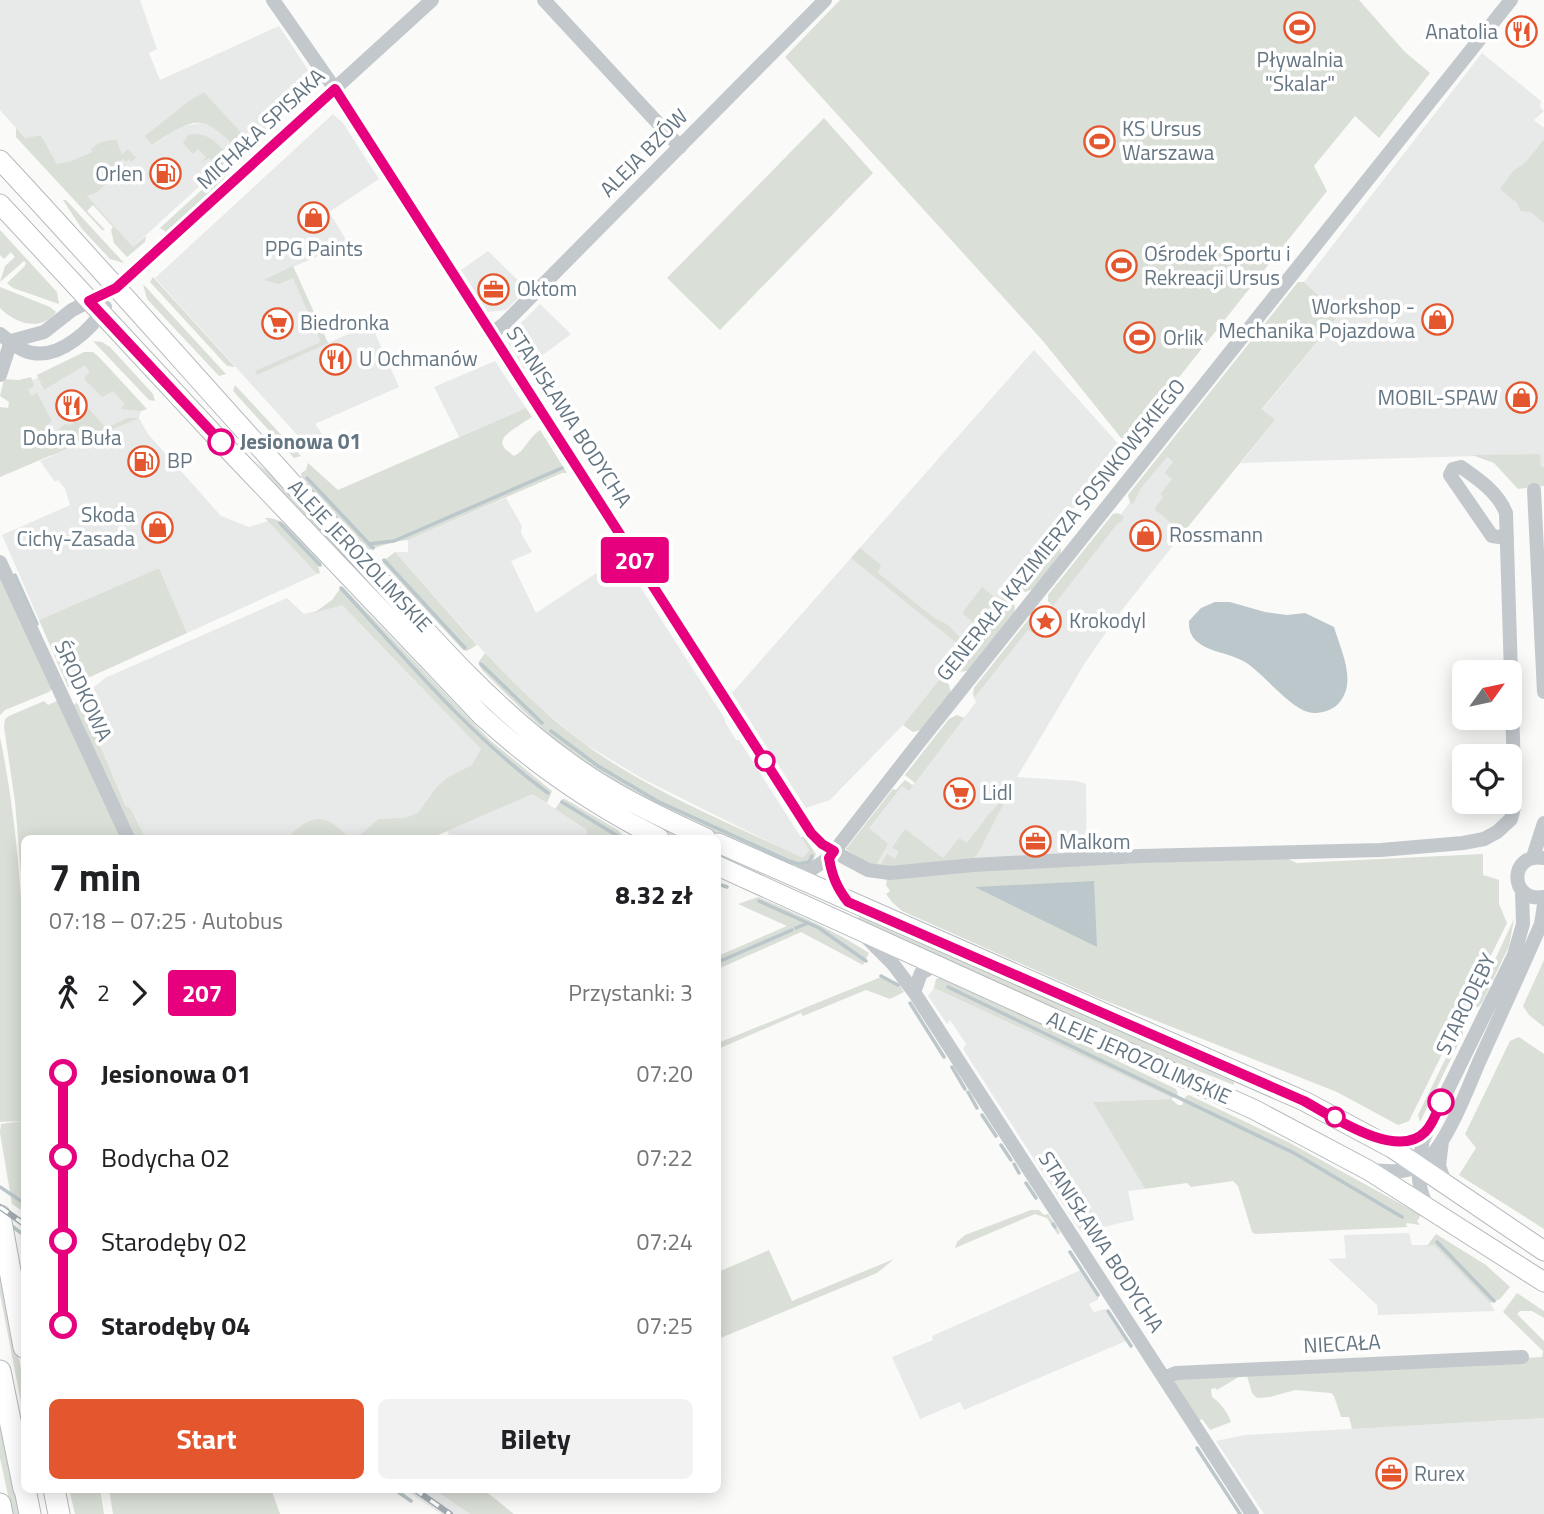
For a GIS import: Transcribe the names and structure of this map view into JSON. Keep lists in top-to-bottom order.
{
  "streets": {
    "main road": ["ALEJE JEROZOLIMSKIE"],
    "street": [
      "MICHAŁA SPISAKA",
      "ALEJA BZÓW",
      "STANISŁAWA BODYCHA",
      "GENERAŁA KAZIMIERZA SOSNKOWSKIEGO",
      "ŚRODKOWA",
      "STARODĘBY",
      "NIECAŁA"
    ]
  },
  "crossings": [
    ["MICHAŁA SPISAKA", "STANISŁAWA BODYCHA"],
    ["MICHAŁA SPISAKA", "ALEJE JEROZOLIMSKIE"],
    ["ALEJA BZÓW", "STANISŁAWA BODYCHA"],
    ["STANISŁAWA BODYCHA", "GENERAŁA KAZIMIERZA SOSNKOWSKIEGO"],
    ["STANISŁAWA BODYCHA", "ALEJE JEROZOLIMSKIE"],
    ["STANISŁAWA BODYCHA", "NIECAŁA"],
    ["GENERAŁA KAZIMIERZA SOSNKOWSKIEGO", "ALEJE JEROZOLIMSKIE"],
    ["ALEJE JEROZOLIMSKIE", "STARODĘBY"]
  ],
  "places": {
    "sports": [
      "Pływalnia \"Skalar\"",
      "KS Ursus Warszawa",
      "Ośrodek Sportu i Rekreacji Ursus",
      "Orlik"
    ],
    "restaurant": ["Anatolia", "U Ochmanów", "Dobra Buła"],
    "fuel station": ["Orlen", "BP"],
    "shop": [
      "PPG Paints",
      "Workshop - Mechanika Pojazdowa",
      "MOBIL-SPAW",
      "Skoda Cichy-Zasada",
      "Rossmann"
    ],
    "office": ["Oktom", "Malkom", "Rurex"],
    "supermarket": ["Biedronka", "Lidl"],
    "other": ["Jesionowa 01"],
    "place": ["Krokodyl"]
  },
  "lines": ["bus line 207"],
  "north": "top right",
  "page": {
    "on_map": "207",
    "heading": ["7 min", "07:18 – 07:25 · Autobus", "8.32 zł"],
    "legs": ["2", "207", "Przystanki: 3"],
    "list": [
      {
        "name": "Jesionowa 01",
        "value": "07:20"
      },
      {
        "name": "Bodycha 02",
        "value": "07:22"
      },
      {
        "name": "Starodęby 02",
        "value": "07:24"
      },
      {
        "name": "Starodęby 04",
        "value": "07:25"
      }
    ],
    "buttons": ["Start", "Bilety"]
  }
}
